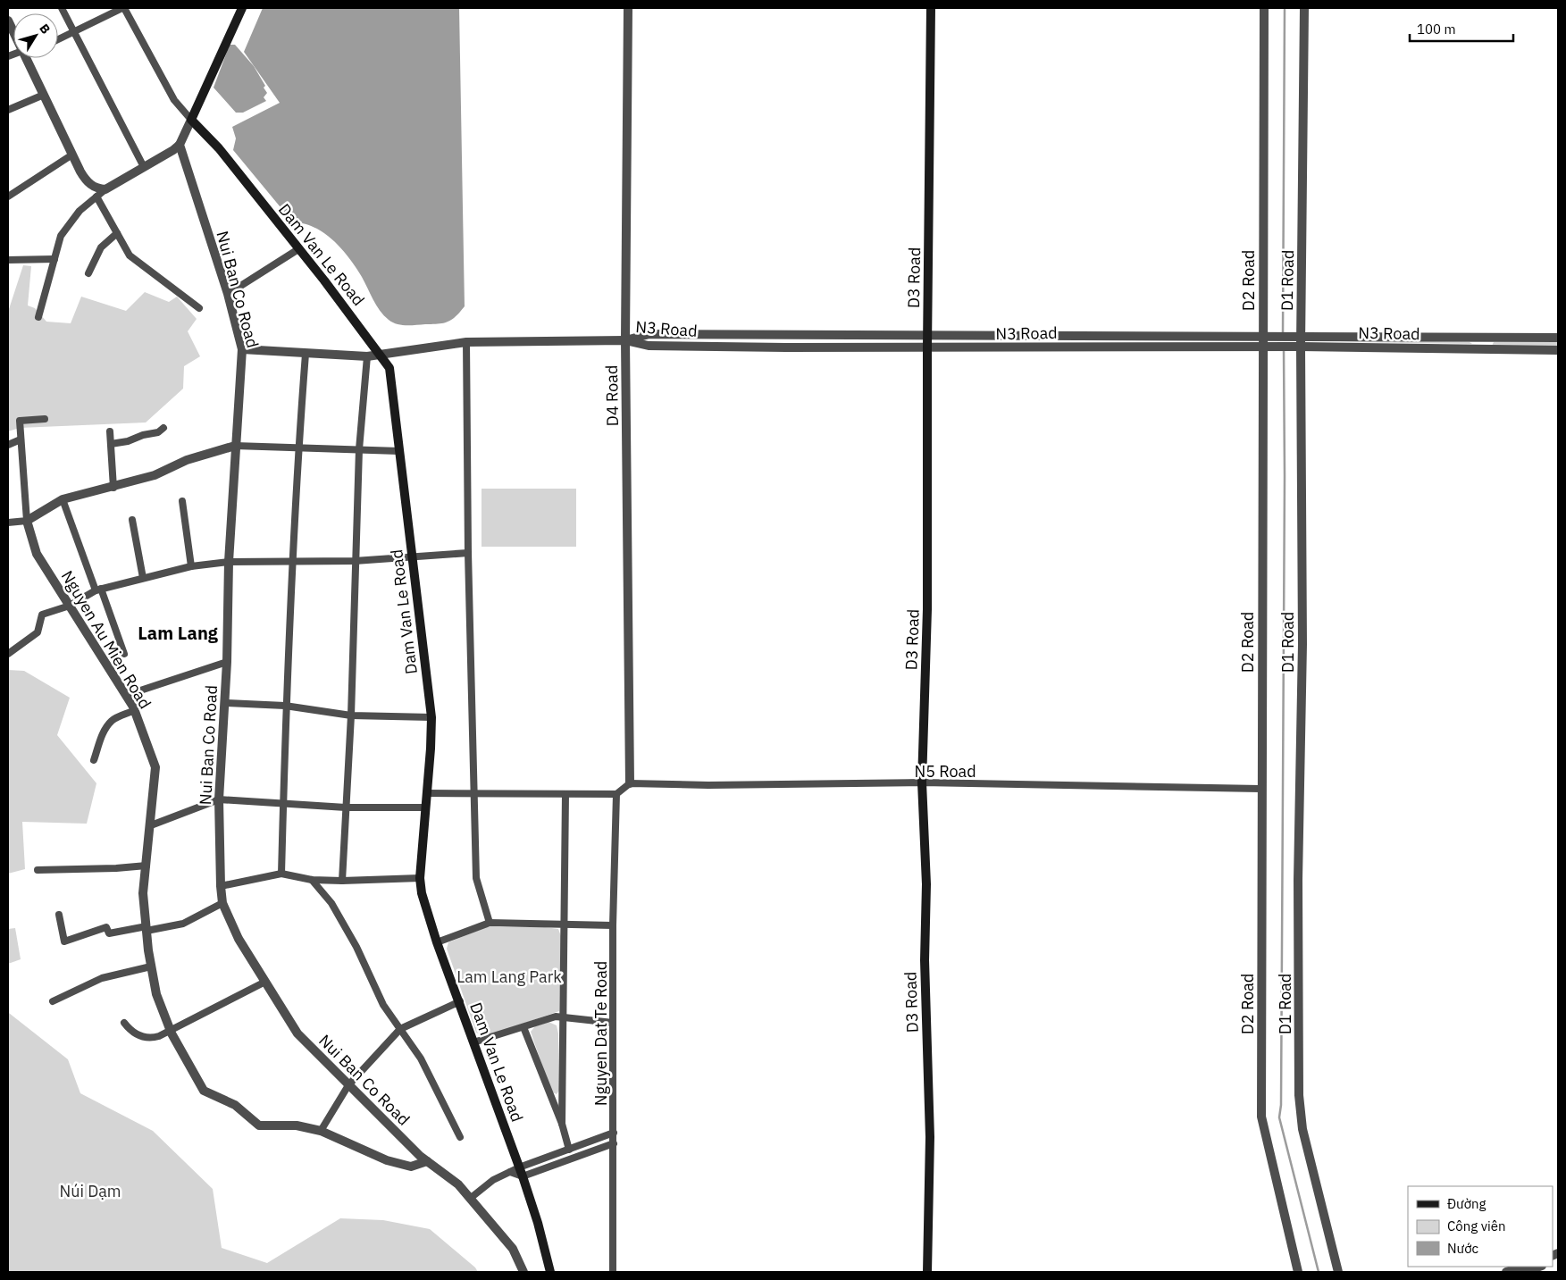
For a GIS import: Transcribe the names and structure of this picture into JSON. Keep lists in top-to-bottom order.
{
  "streets": {
    "main road": ["Dam Van Le Road", "D3 Road"],
    "street": [
      "D2 Road",
      "D1 Road",
      "Nui Ban Co Road",
      "N3 Road",
      "D4 Road",
      "Nguyen Au Mien Road",
      "N5 Road",
      "Nguyen Dat Te Road"
    ]
  },
  "crossings": [
    ["D3 Road", "N3 Road"],
    ["D3 Road", "N5 Road"],
    ["D2 Road", "N3 Road"],
    ["D2 Road", "N5 Road"],
    ["D1 Road", "N3 Road"],
    ["Nui Ban Co Road", "Nguyen Au Mien Road"],
    ["N3 Road", "D4 Road"],
    ["D4 Road", "N5 Road"]
  ],
  "districts": ["Lam Lang"],
  "parks": ["Lam Lang Park", "Núi Dạm"],
  "legend": ["Đường", "Công viên", "Nước"],
  "scale_bar": "100 m",
  "north": "top right"
}
